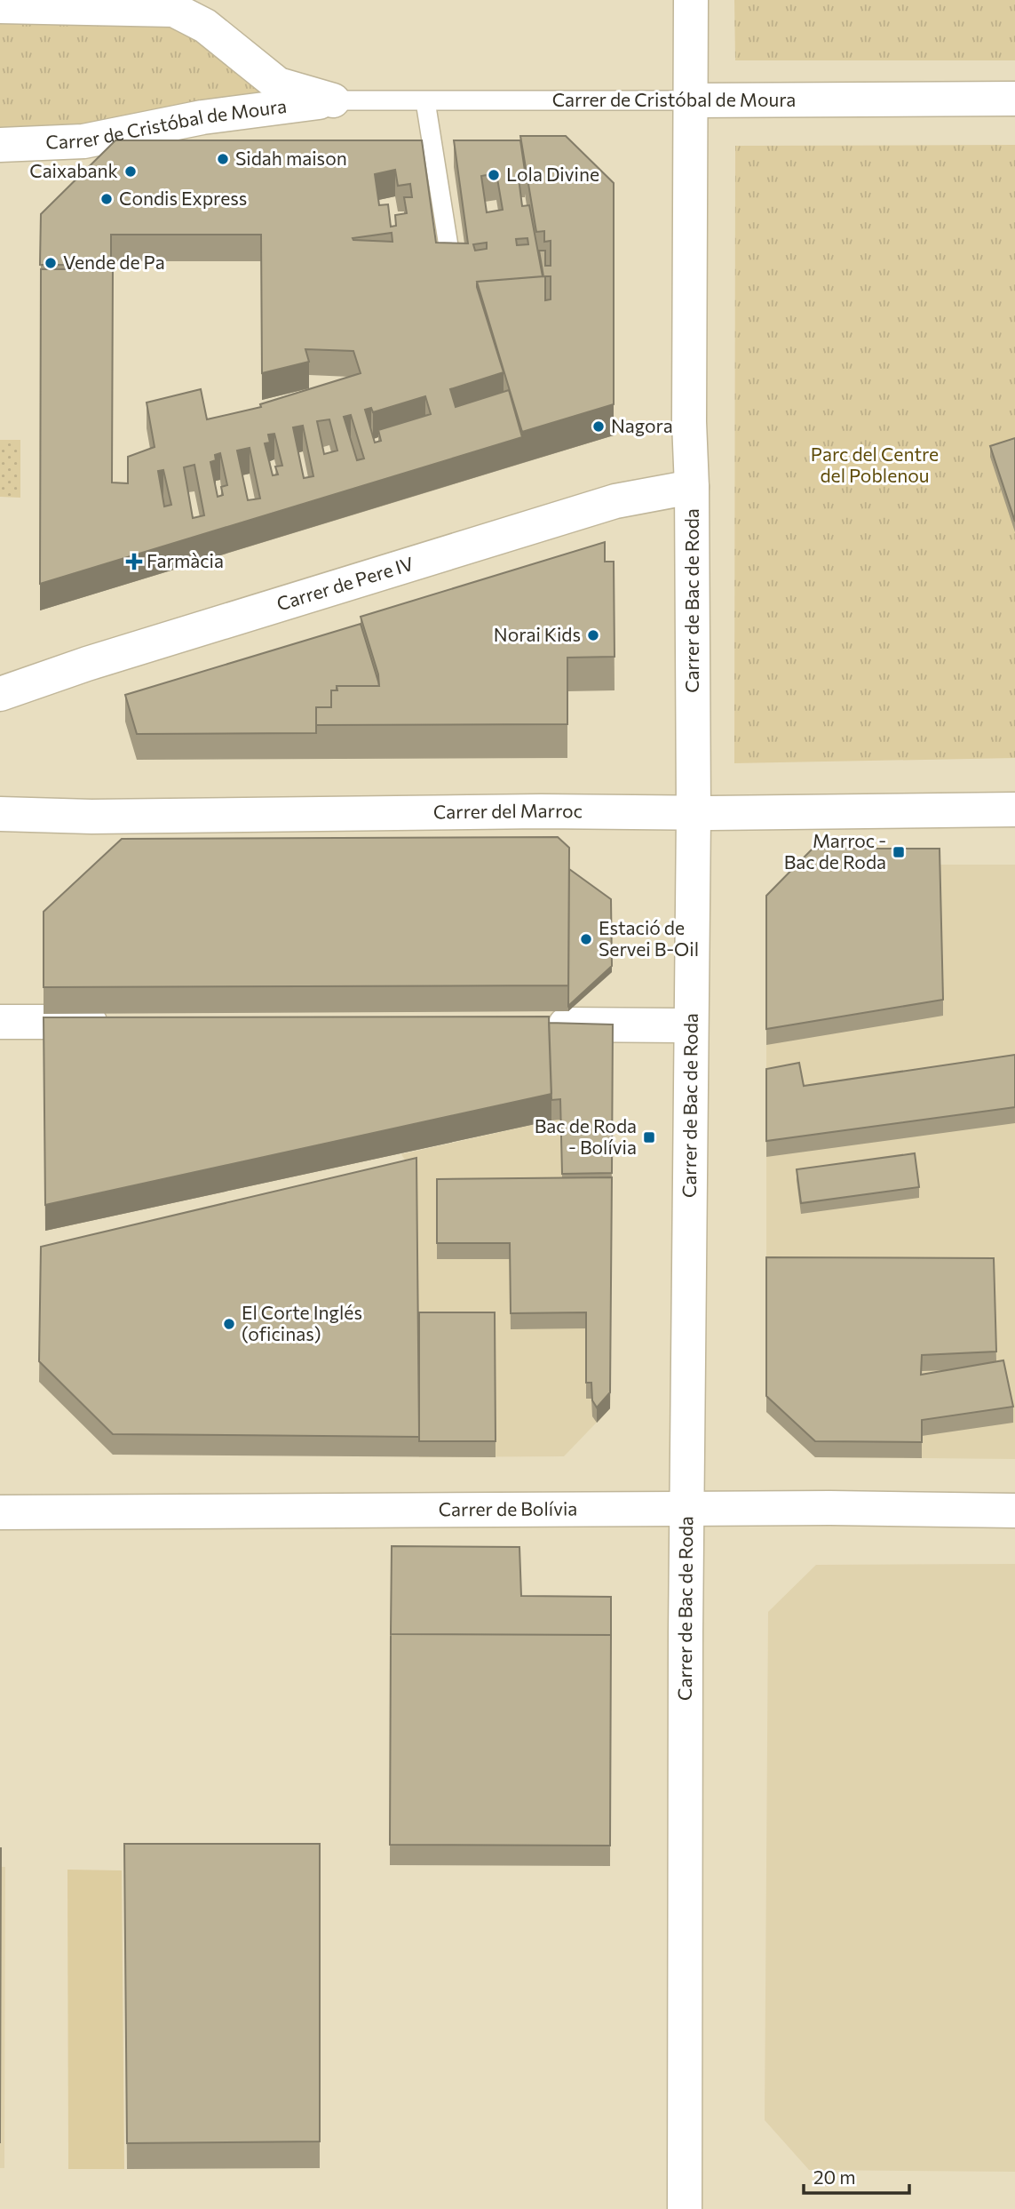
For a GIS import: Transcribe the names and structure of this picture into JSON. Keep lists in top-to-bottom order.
{
  "streets": {
    "street": [
      "Carrer de Cristóbal de Moura",
      "Carrer de Pere IV",
      "Carrer de Bac de Roda",
      "Carrer del Marroc",
      "Carrer de Bolívia"
    ]
  },
  "crossings": [
    ["Carrer de Cristóbal de Moura", "Carrer de Bac de Roda"],
    ["Carrer de Pere IV", "Carrer de Bac de Roda"],
    ["Carrer de Bac de Roda", "Carrer del Marroc"],
    ["Carrer de Bac de Roda", "Carrer de Bolívia"]
  ],
  "parks": ["Parc del Centre del Poblenou"],
  "places": {
    "other": [
      "Sidah maison",
      "Caixabank",
      "Lola Divine",
      "Condis Express",
      "Vende de Pa",
      "Nagora",
      "Norai Kids",
      "Estació de Servei B-Oil",
      "El Corte Inglés (oficinas)"
    ],
    "health": ["Farmàcia"],
    "transit": ["Marroc - Bac de Roda", "Bac de Roda - Bolívia"]
  },
  "scale_bar": "20 m"
}
